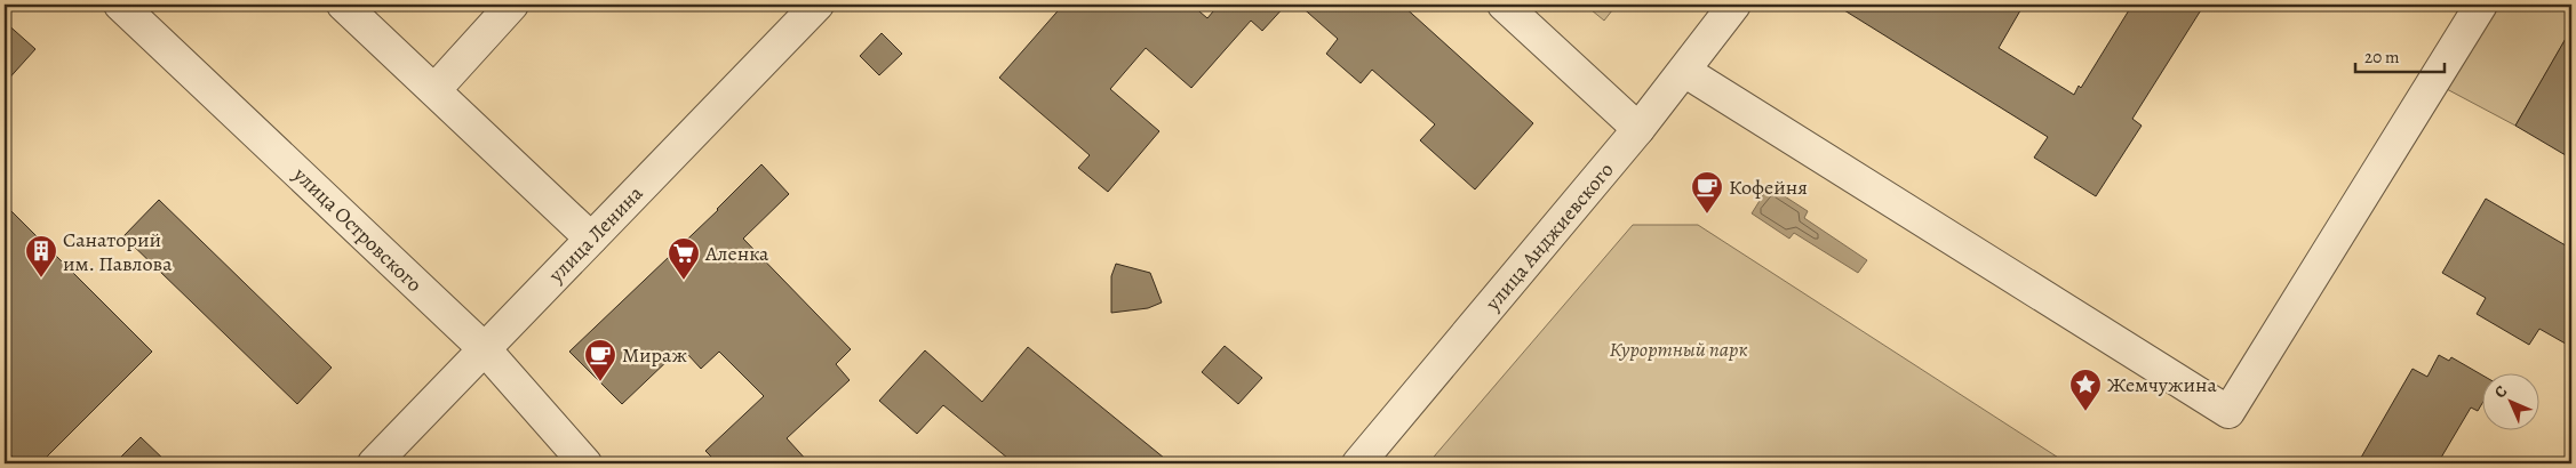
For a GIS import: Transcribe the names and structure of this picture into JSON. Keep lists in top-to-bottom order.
{
  "streets": {
    "street": ["улица Островского", "улица Ленина", "улица Анджиевского"]
  },
  "crossings": [
    ["улица Островского", "улица Ленина"]
  ],
  "parks": ["Курортный парк"],
  "places": {
    "cafe": ["Кофейня", "Мираж"],
    "building": ["Санаторий им. Павлова"],
    "supermarket": ["Аленка"],
    "place": ["Жемчужина"]
  },
  "scale_bar": "20 m",
  "north": "top left"
}
